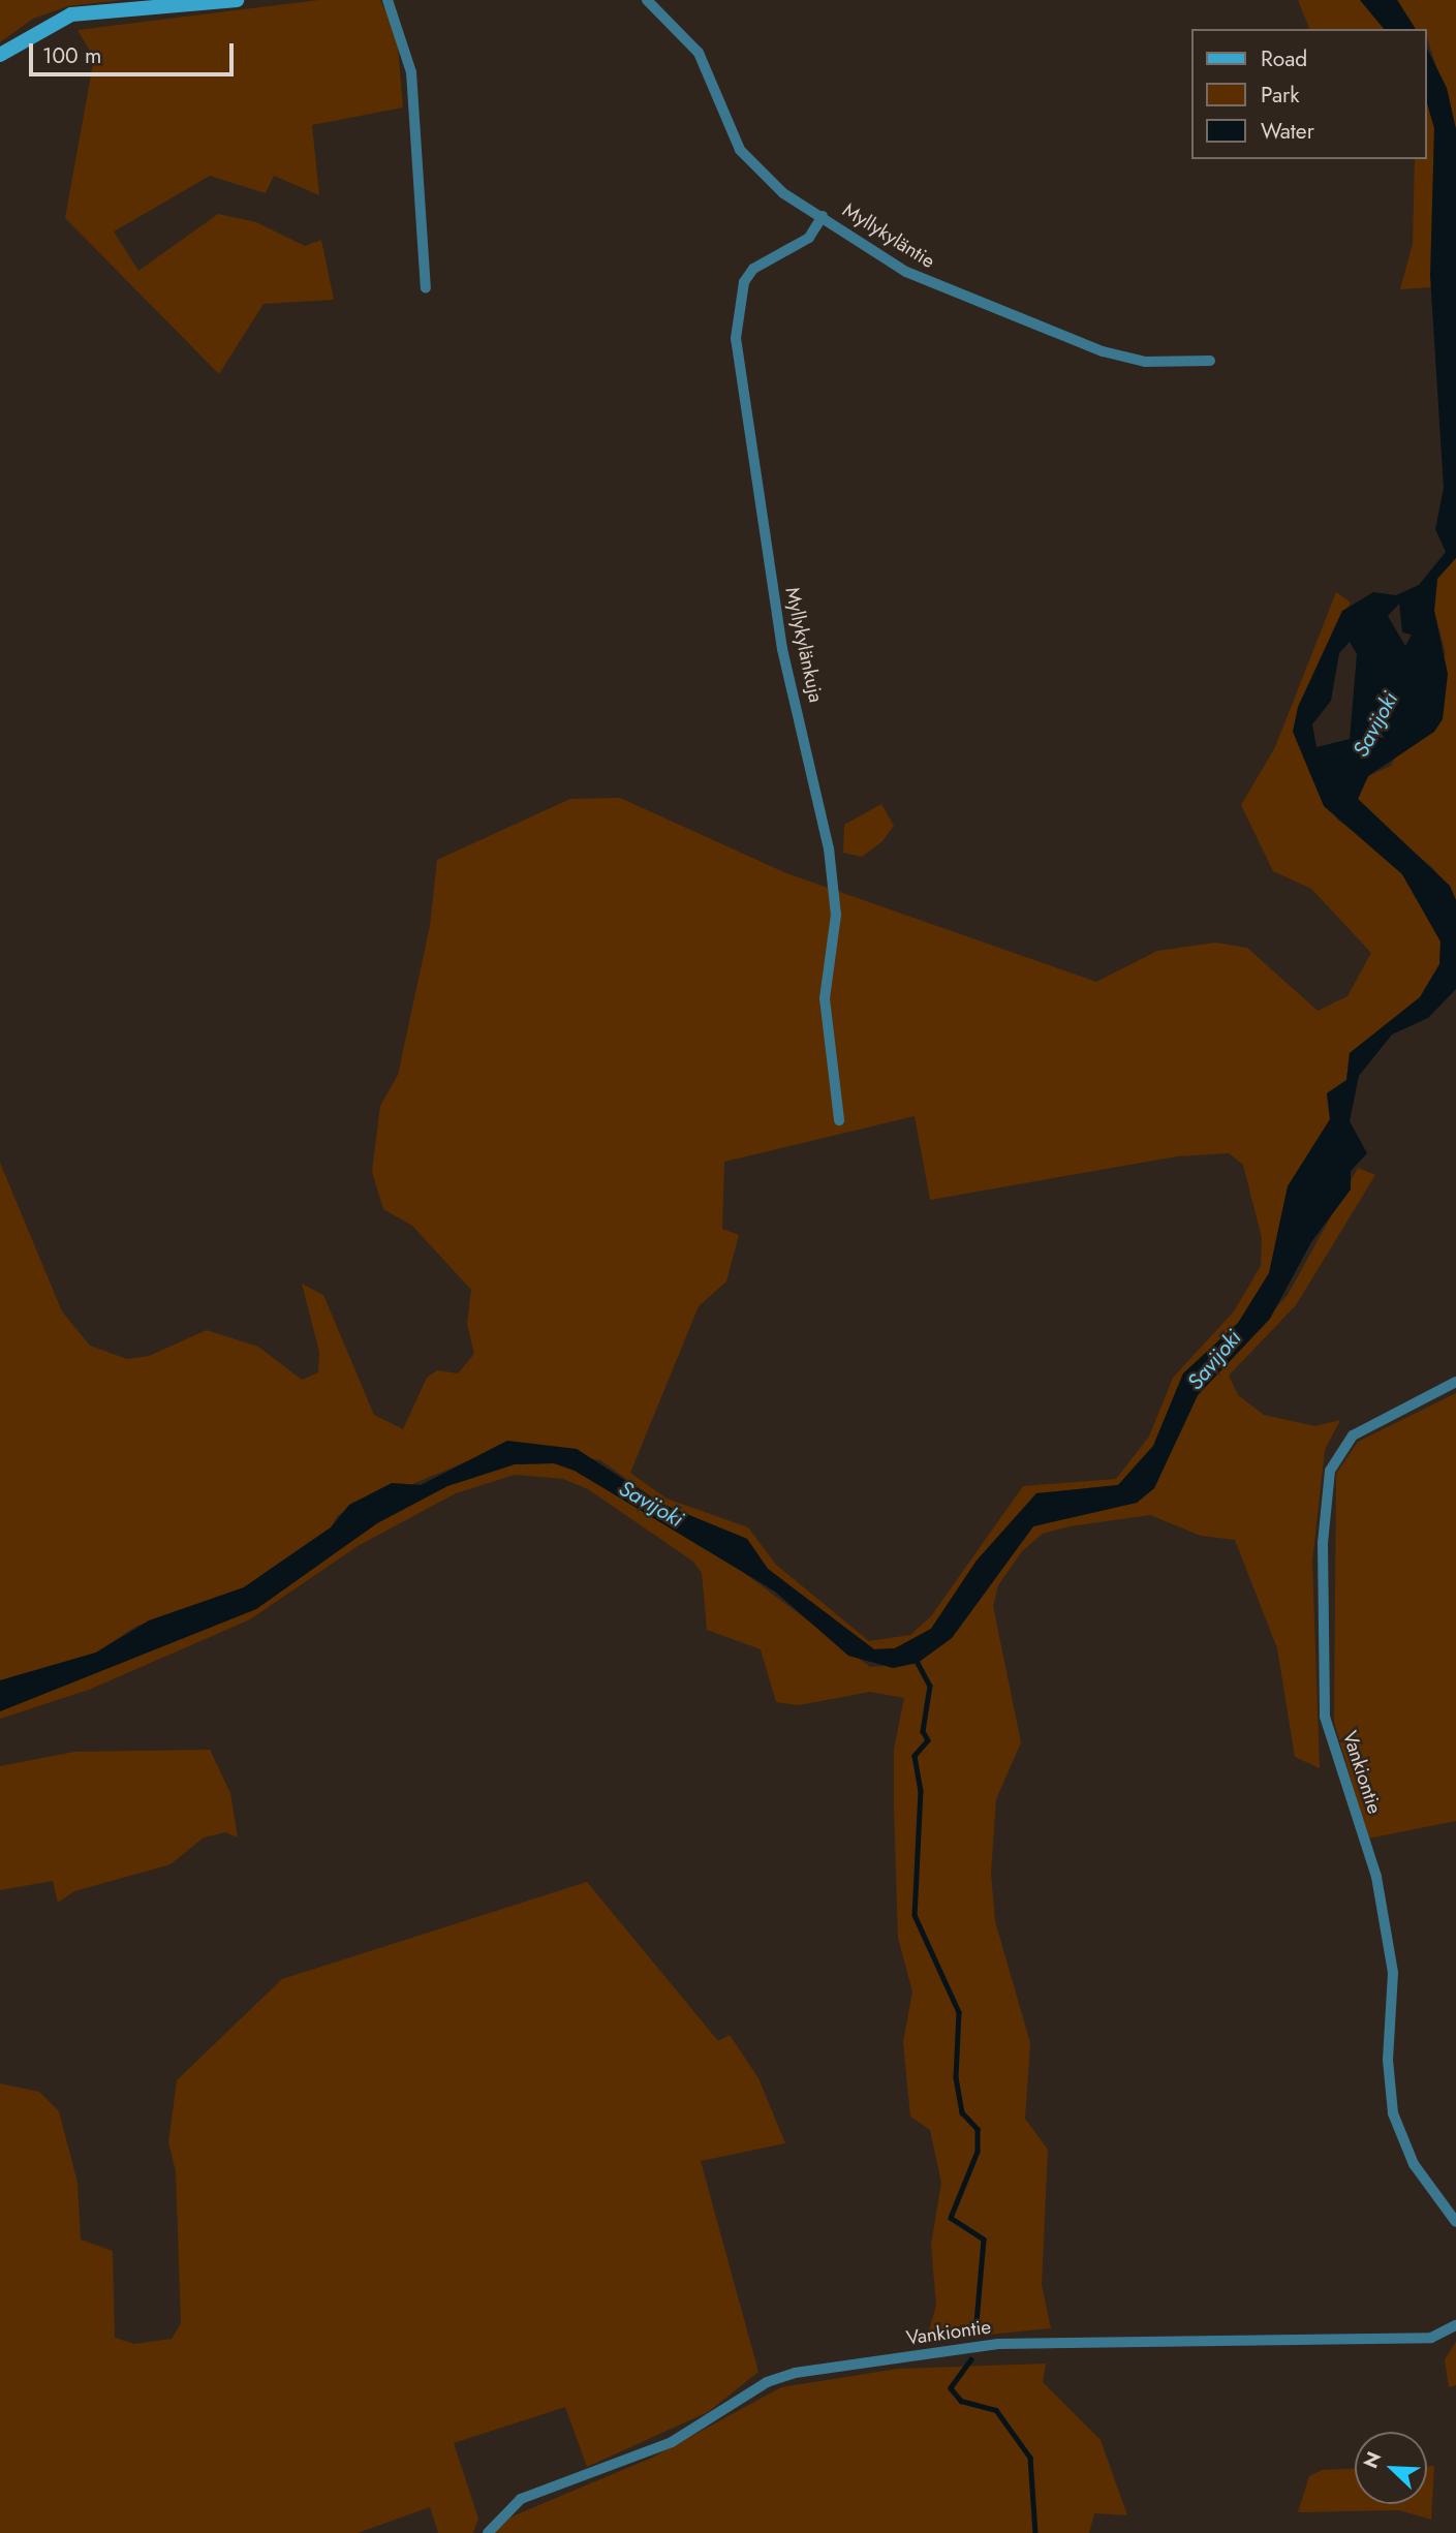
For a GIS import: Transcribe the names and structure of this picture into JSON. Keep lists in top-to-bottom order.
{
  "streets": {
    "street": ["Myllykyläntie", "Myllykylänkuja", "Vankiontie"]
  },
  "crossings": [
    ["Myllykyläntie", "Myllykylänkuja"]
  ],
  "water": ["Savijoki"],
  "legend": ["Road", "Park", "Water"],
  "scale_bar": "100 m",
  "north": "top left"
}
